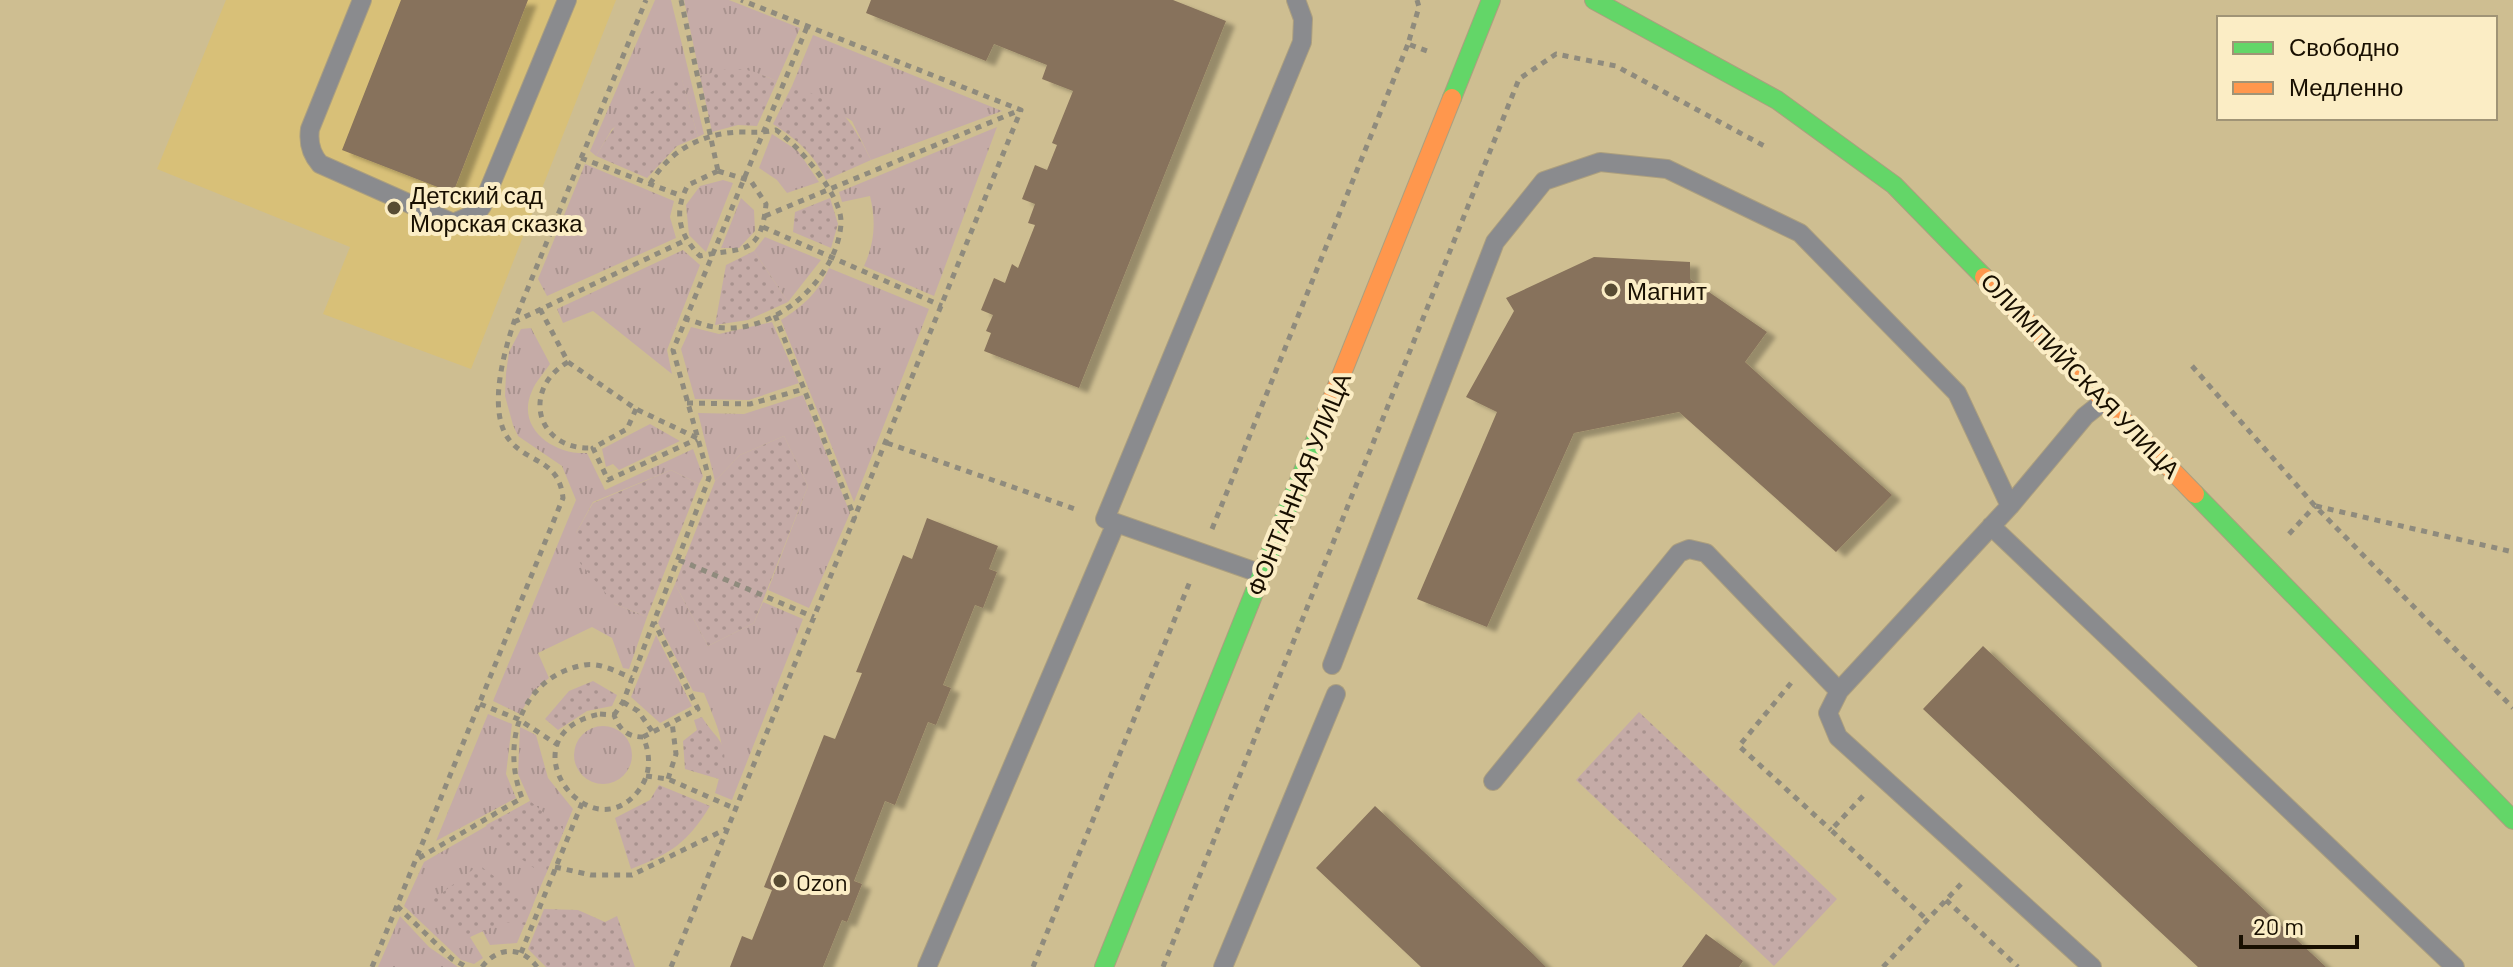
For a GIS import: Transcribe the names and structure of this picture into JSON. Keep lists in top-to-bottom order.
{
  "streets": {
    "street": ["ОЛИМПИЙСКАЯ УЛИЦА", "ФОНТАННАЯ УЛИЦА"]
  },
  "places": ["Детский сад Морская сказка", "Магнит", "Ozon"],
  "legend": ["Свободно", "Медленно"],
  "scale_bar": "20 m"
}
